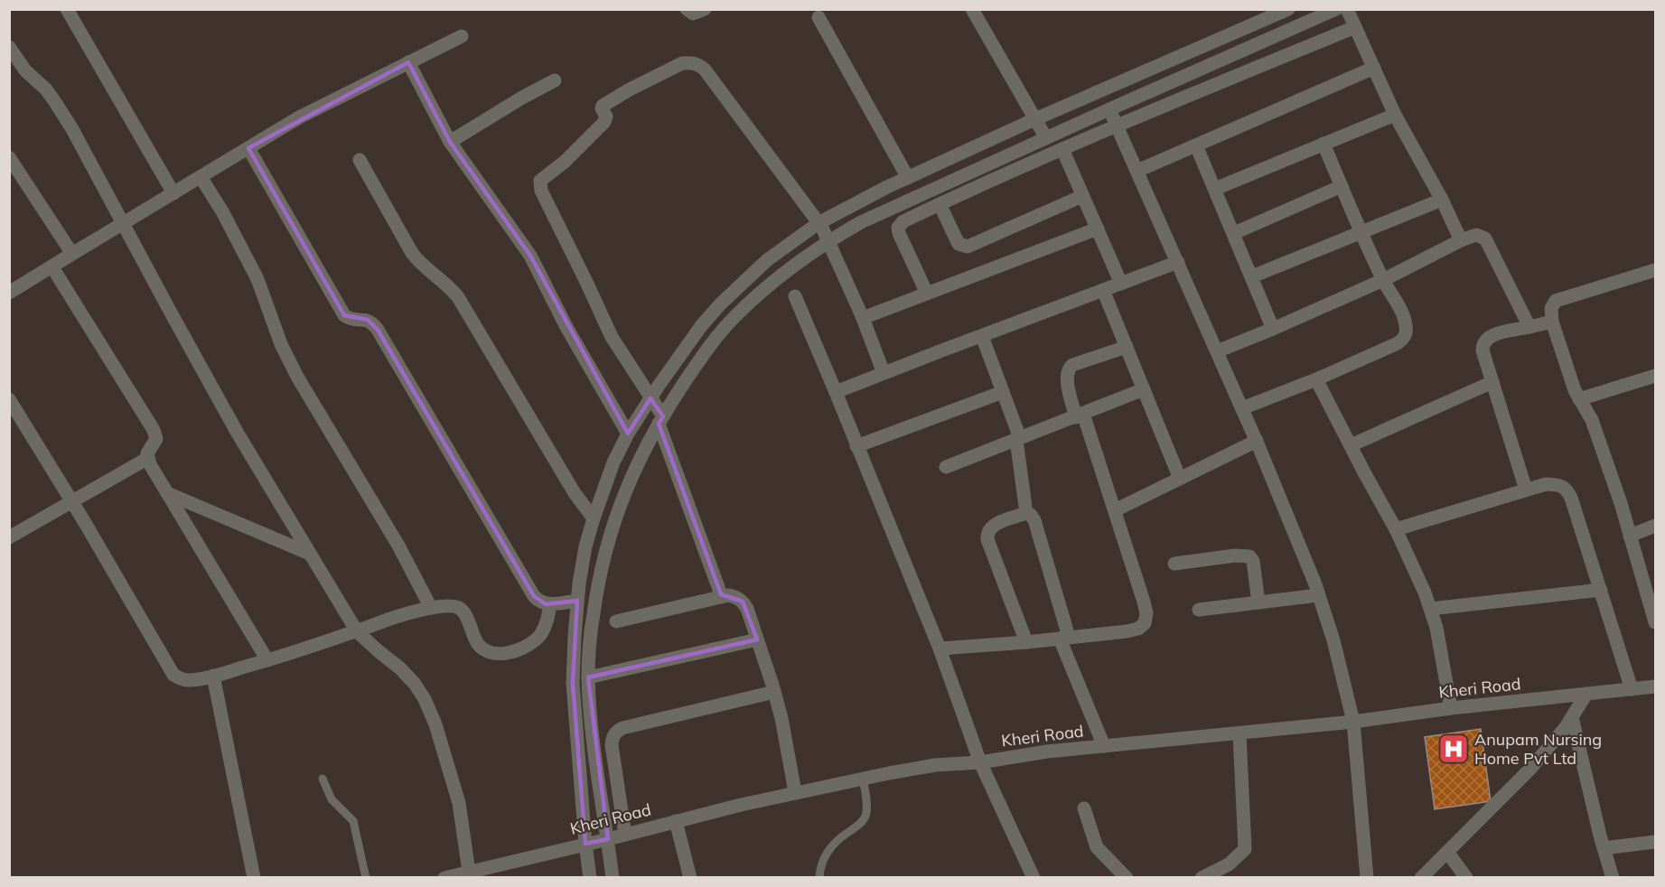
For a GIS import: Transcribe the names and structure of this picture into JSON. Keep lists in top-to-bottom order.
{
  "streets": {
    "street": ["Kheri Road"]
  },
  "places": {
    "hospital": ["Anupam Nursing Home Pvt Ltd"]
  }
}
